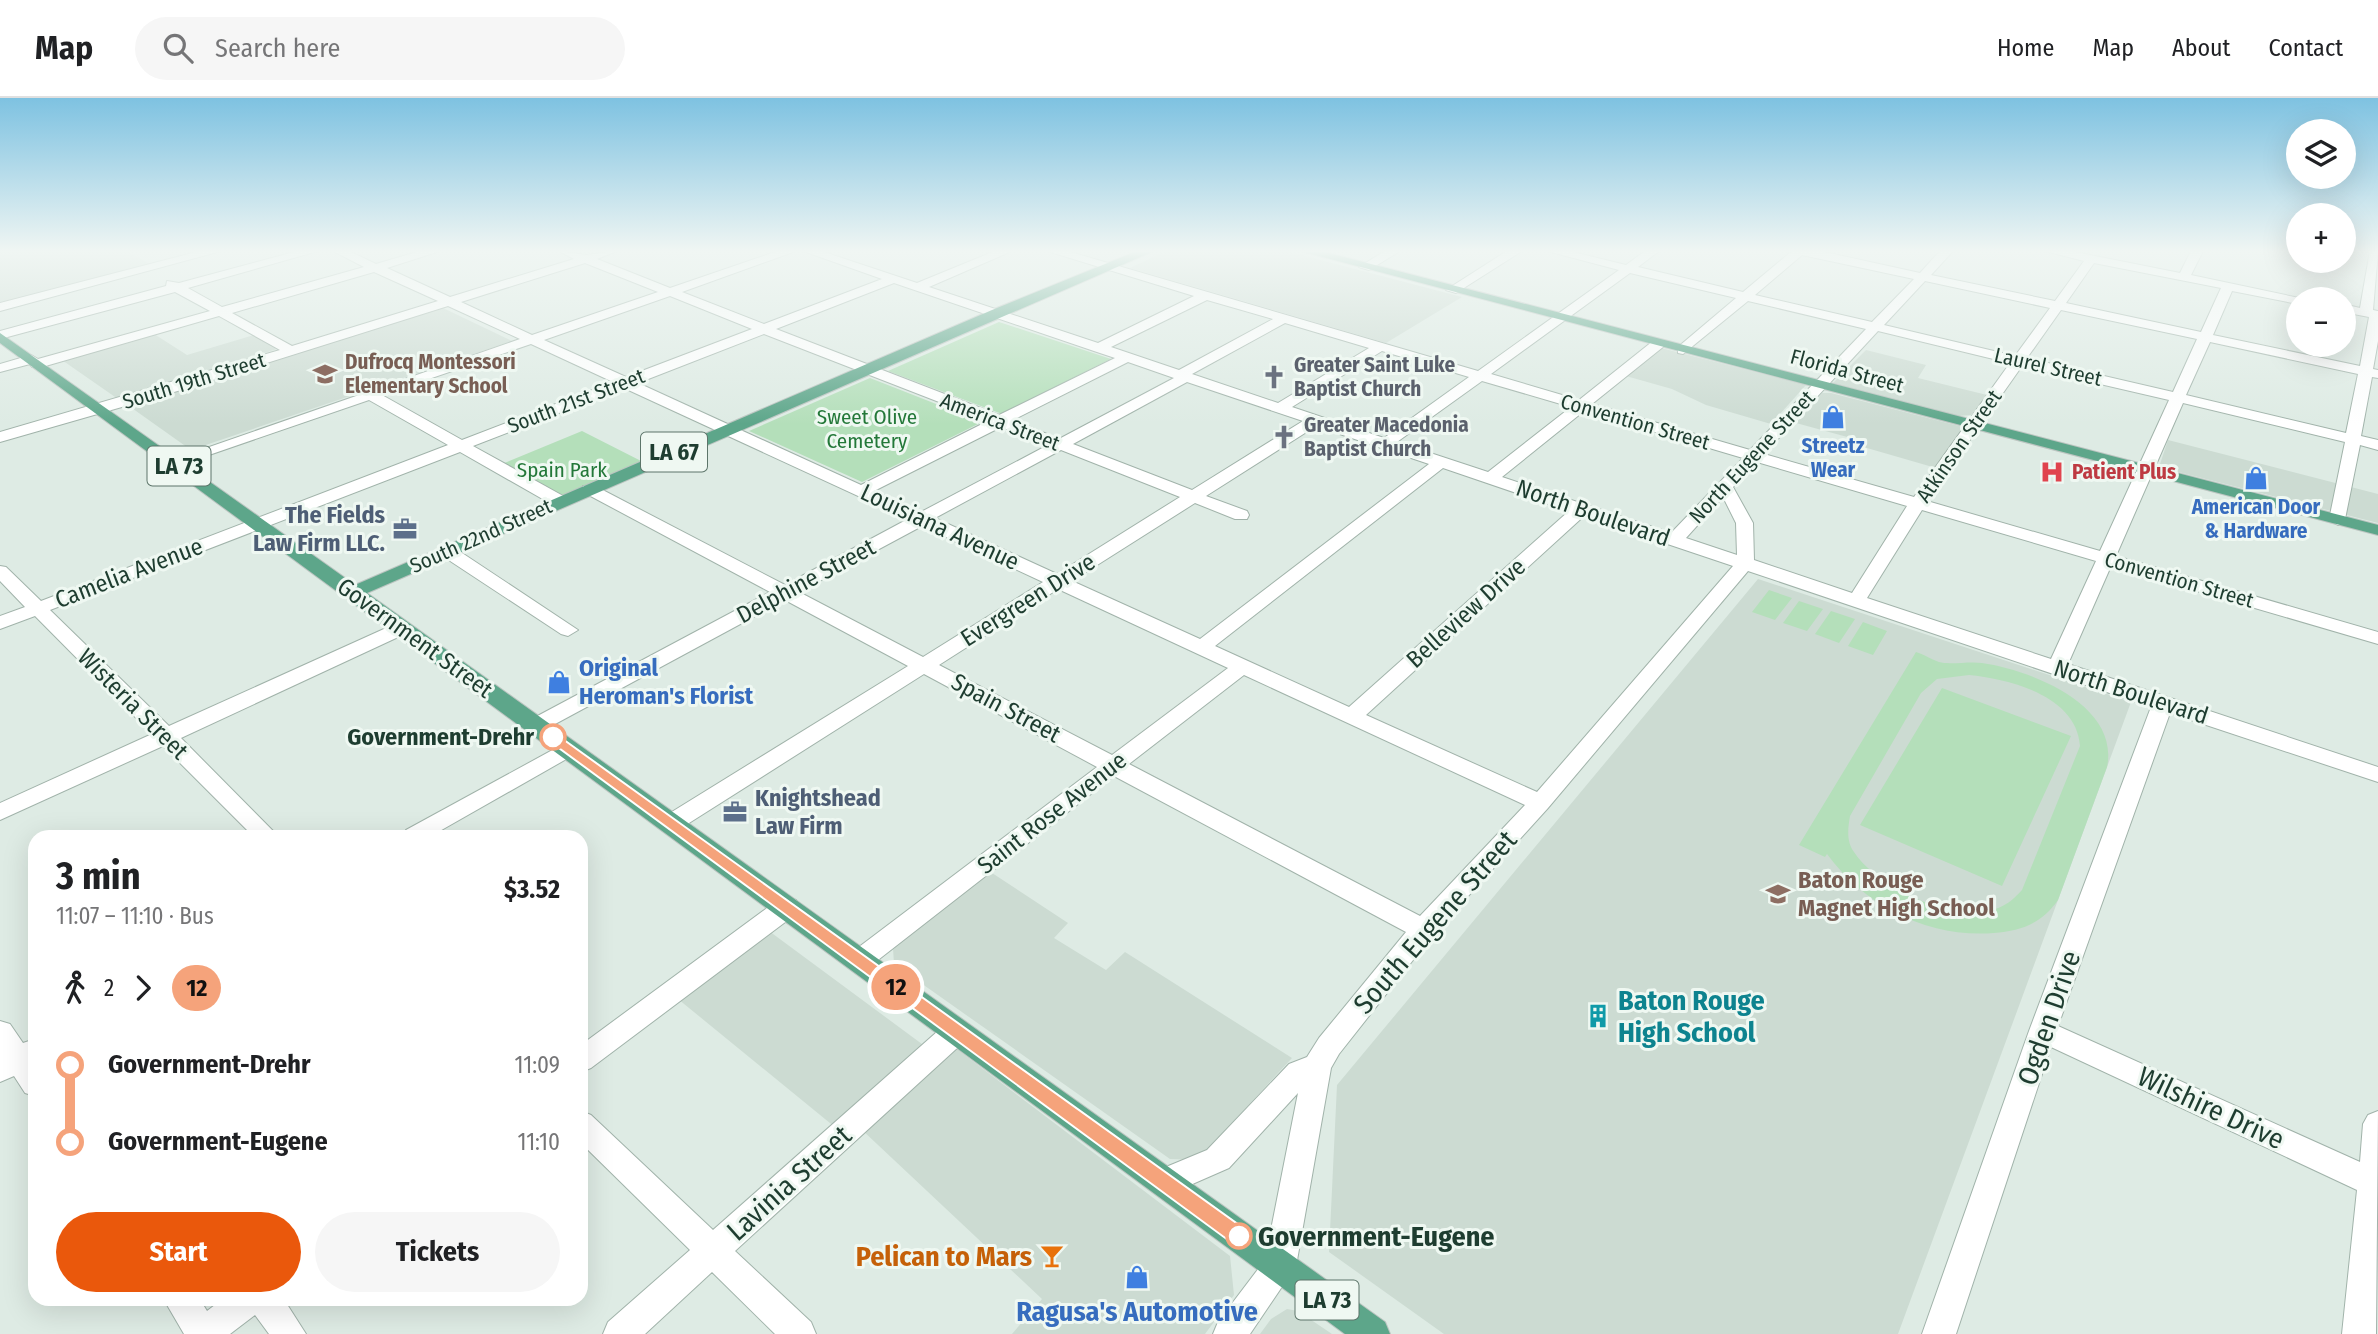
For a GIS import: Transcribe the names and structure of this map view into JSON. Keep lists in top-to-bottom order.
{
  "streets": {
    "main road": [
      "Florida Street",
      "LA 67",
      "LA 73",
      "South 22nd Street",
      "Government Street"
    ],
    "street": [
      "Laurel Street",
      "South 19th Street",
      "South 21st Street",
      "America Street",
      "Convention Street",
      "Atkinson Street",
      "North Eugene Street",
      "North Boulevard",
      "Louisiana Avenue",
      "Camelia Avenue",
      "Delphine Street",
      "Evergreen Drive",
      "Belleview Drive",
      "Wisteria Street",
      "Spain Street",
      "Saint Rose Avenue",
      "South Eugene Street",
      "Ogden Drive",
      "Wilshire Drive",
      "Lavinia Street"
    ]
  },
  "crossings": [
    ["Laurel Street", "Atkinson Street"],
    ["Laurel Street", "North Eugene Street"],
    ["Florida Street", "Atkinson Street"],
    ["Florida Street", "North Eugene Street"],
    ["South 19th Street", "Government Street"],
    ["South 21st Street", "America Street"],
    ["South 21st Street", "Louisiana Avenue"],
    ["South 21st Street", "Camelia Avenue"],
    ["South 21st Street", "Government Street"],
    ["America Street", "South 22nd Street"],
    ["America Street", "Delphine Street"],
    ["America Street", "Evergreen Drive"],
    ["Convention Street", "Atkinson Street"],
    ["Convention Street", "North Eugene Street"],
    ["Convention Street", "Delphine Street"],
    ["Atkinson Street", "North Boulevard"],
    ["LA 67", "North Boulevard"],
    ["LA 67", "South 22nd Street"],
    ["North Eugene Street", "North Boulevard"],
    ["North Boulevard", "South 22nd Street"],
    ["North Boulevard", "Delphine Street"],
    ["North Boulevard", "Evergreen Drive"],
    ["North Boulevard", "Belleview Drive"],
    ["North Boulevard", "South Eugene Street"],
    ["North Boulevard", "Ogden Drive"],
    ["Louisiana Avenue", "South 22nd Street"],
    ["Louisiana Avenue", "Delphine Street"],
    ["Louisiana Avenue", "Evergreen Drive"],
    ["Louisiana Avenue", "Belleview Drive"],
    ["Louisiana Avenue", "Saint Rose Avenue"],
    ["Louisiana Avenue", "South Eugene Street"],
    ["South 22nd Street", "Government Street"],
    ["South 22nd Street", "Spain Street"],
    ["Camelia Avenue", "Government Street"],
    ["Camelia Avenue", "Wisteria Street"],
    ["Delphine Street", "Government Street"],
    ["Delphine Street", "Spain Street"],
    ["Evergreen Drive", "Government Street"],
    ["Evergreen Drive", "Spain Street"],
    ["Government Street", "Saint Rose Avenue"],
    ["Government Street", "South Eugene Street"],
    ["Government Street", "Lavinia Street"],
    ["Spain Street", "Saint Rose Avenue"],
    ["Spain Street", "South Eugene Street"],
    ["Ogden Drive", "Wilshire Drive"]
  ],
  "parks": ["Sweet Olive Cemetery", "Spain Park"],
  "places": {
    "school or university": ["Dufrocq Montessori Elementary School", "Baton Rouge Magnet High School"],
    "church": ["Greater Saint Luke Baptist Church", "Greater Macedonia Baptist Church"],
    "shop": [
      "Streetz Wear",
      "American Door & Hardware",
      "Original Heroman's Florist",
      "Ragusa's Automotive"
    ],
    "hospital": ["Patient Plus"],
    "office": ["The Fields Law Firm LLC.", "Knightshead Law Firm"],
    "other": ["Government-Drehr", "Government-Eugene"],
    "building": ["Baton Rouge High School"],
    "bar": ["Pelican to Mars"]
  },
  "lines": ["bus line 12"],
  "page": {
    "header": "Map",
    "search": "Search here",
    "nav": [
      "Home",
      "Map",
      "About",
      "Contact"
    ],
    "on_map": "12",
    "map_buttons": ["+", "−"],
    "heading": ["3 min", "11:07 – 11:10 · Bus", "$3.52"],
    "legs": ["2", "12"],
    "list": [
      {
        "name": "Government-Drehr",
        "value": "11:09"
      },
      {
        "name": "Government-Eugene",
        "value": "11:10"
      }
    ],
    "buttons": ["Start", "Tickets"]
  }
}
